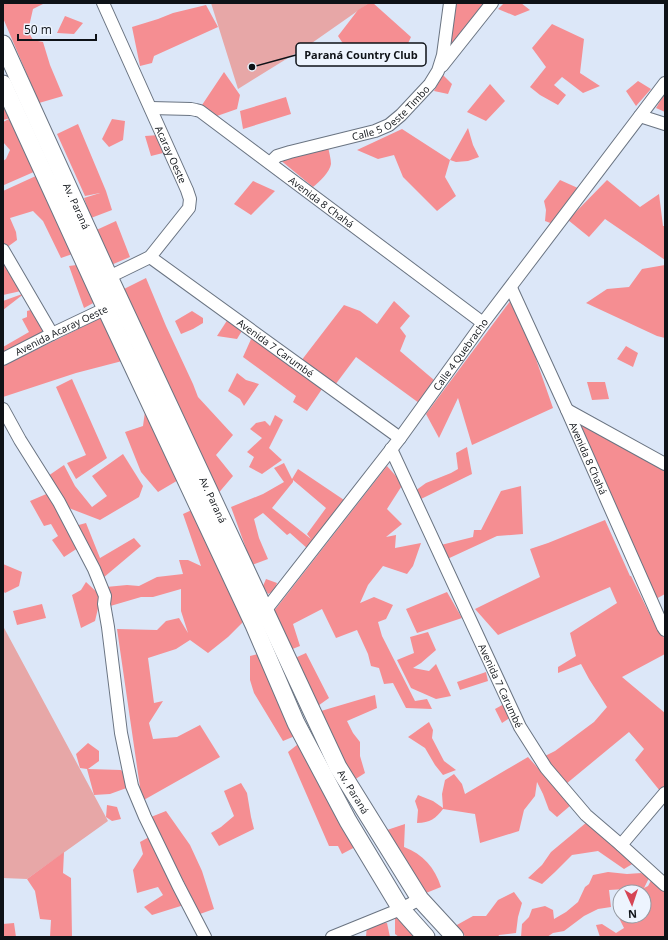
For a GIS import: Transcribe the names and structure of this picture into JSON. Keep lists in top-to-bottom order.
{
  "streets": {
    "street": [
      "Calle 5 Oeste Timbo",
      "Acaray Oeste",
      "Avenida 8 Chahá",
      "Av. Paraná",
      "Avenida Acaray Oeste",
      "Avenida 7 Carumbé",
      "Calle 4 Quebracho"
    ]
  },
  "crossings": [
    ["Calle 5 Oeste Timbo", "Avenida 8 Chahá"],
    ["Acaray Oeste", "Avenida 8 Chahá"],
    ["Acaray Oeste", "Av. Paraná"],
    ["Acaray Oeste", "Avenida 7 Carumbé"],
    ["Avenida 8 Chahá", "Calle 4 Quebracho"],
    ["Av. Paraná", "Avenida Acaray Oeste"],
    ["Av. Paraná", "Calle 4 Quebracho"],
    ["Avenida 7 Carumbé", "Calle 4 Quebracho"]
  ],
  "places": ["Paraná Country Club"],
  "scale_bar": "50 m",
  "north": "bottom"
}
